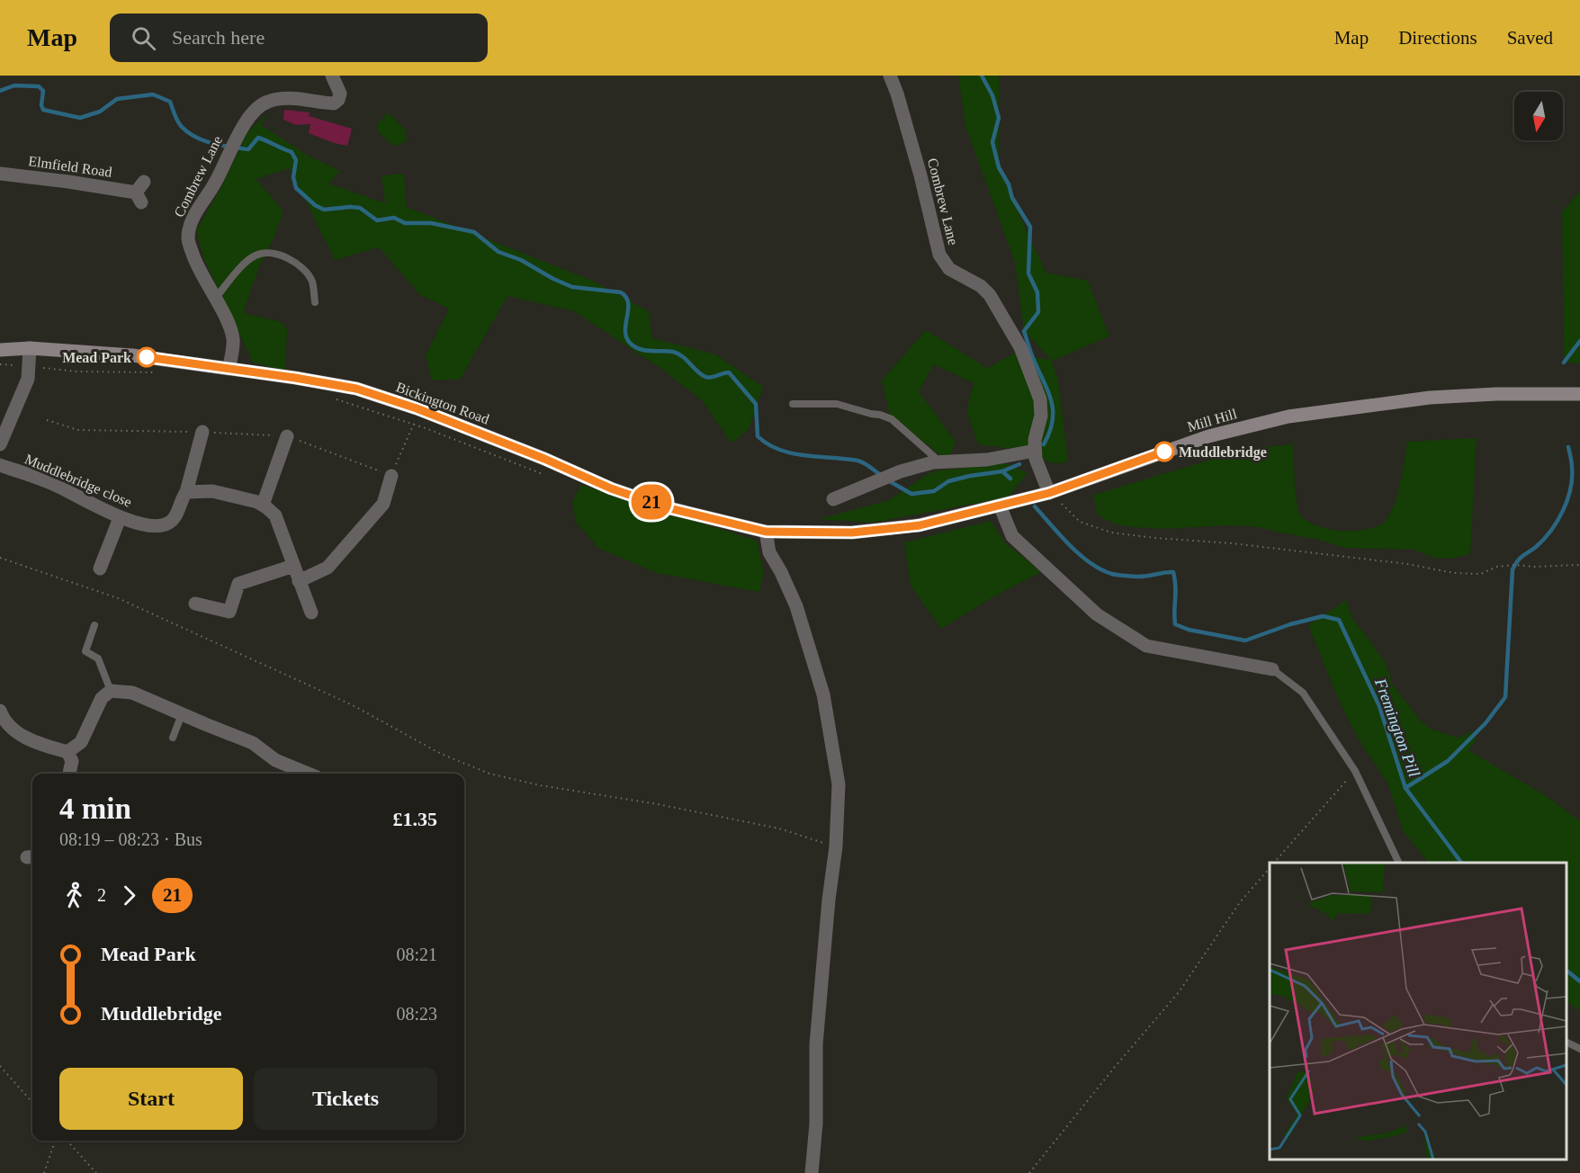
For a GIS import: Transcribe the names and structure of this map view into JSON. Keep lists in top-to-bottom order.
{
  "streets": {
    "main road": ["Bickington Road", "Mill Hill"],
    "street": ["Elmfield Road", "Combrew Lane", "Muddlebridge close"]
  },
  "crossings": [
    ["Combrew Lane", "Bickington Road"],
    ["Combrew Lane", "Mill Hill"],
    ["Bickington Road", "Mill Hill"]
  ],
  "water": ["Fremington Pill"],
  "places": ["Mead Park", "Muddlebridge"],
  "lines": ["bus line 21"],
  "north": "bottom",
  "page": {
    "header": "Map",
    "search": "Search here",
    "nav": ["Map", "Directions", "Saved"],
    "on_map": "21",
    "heading": ["4 min", "08:19 – 08:23 · Bus", "£1.35"],
    "legs": ["2", "21"],
    "list": [
      {
        "name": "Mead Park",
        "value": "08:21"
      },
      {
        "name": "Muddlebridge",
        "value": "08:23"
      }
    ],
    "buttons": ["Start", "Tickets"]
  }
}
